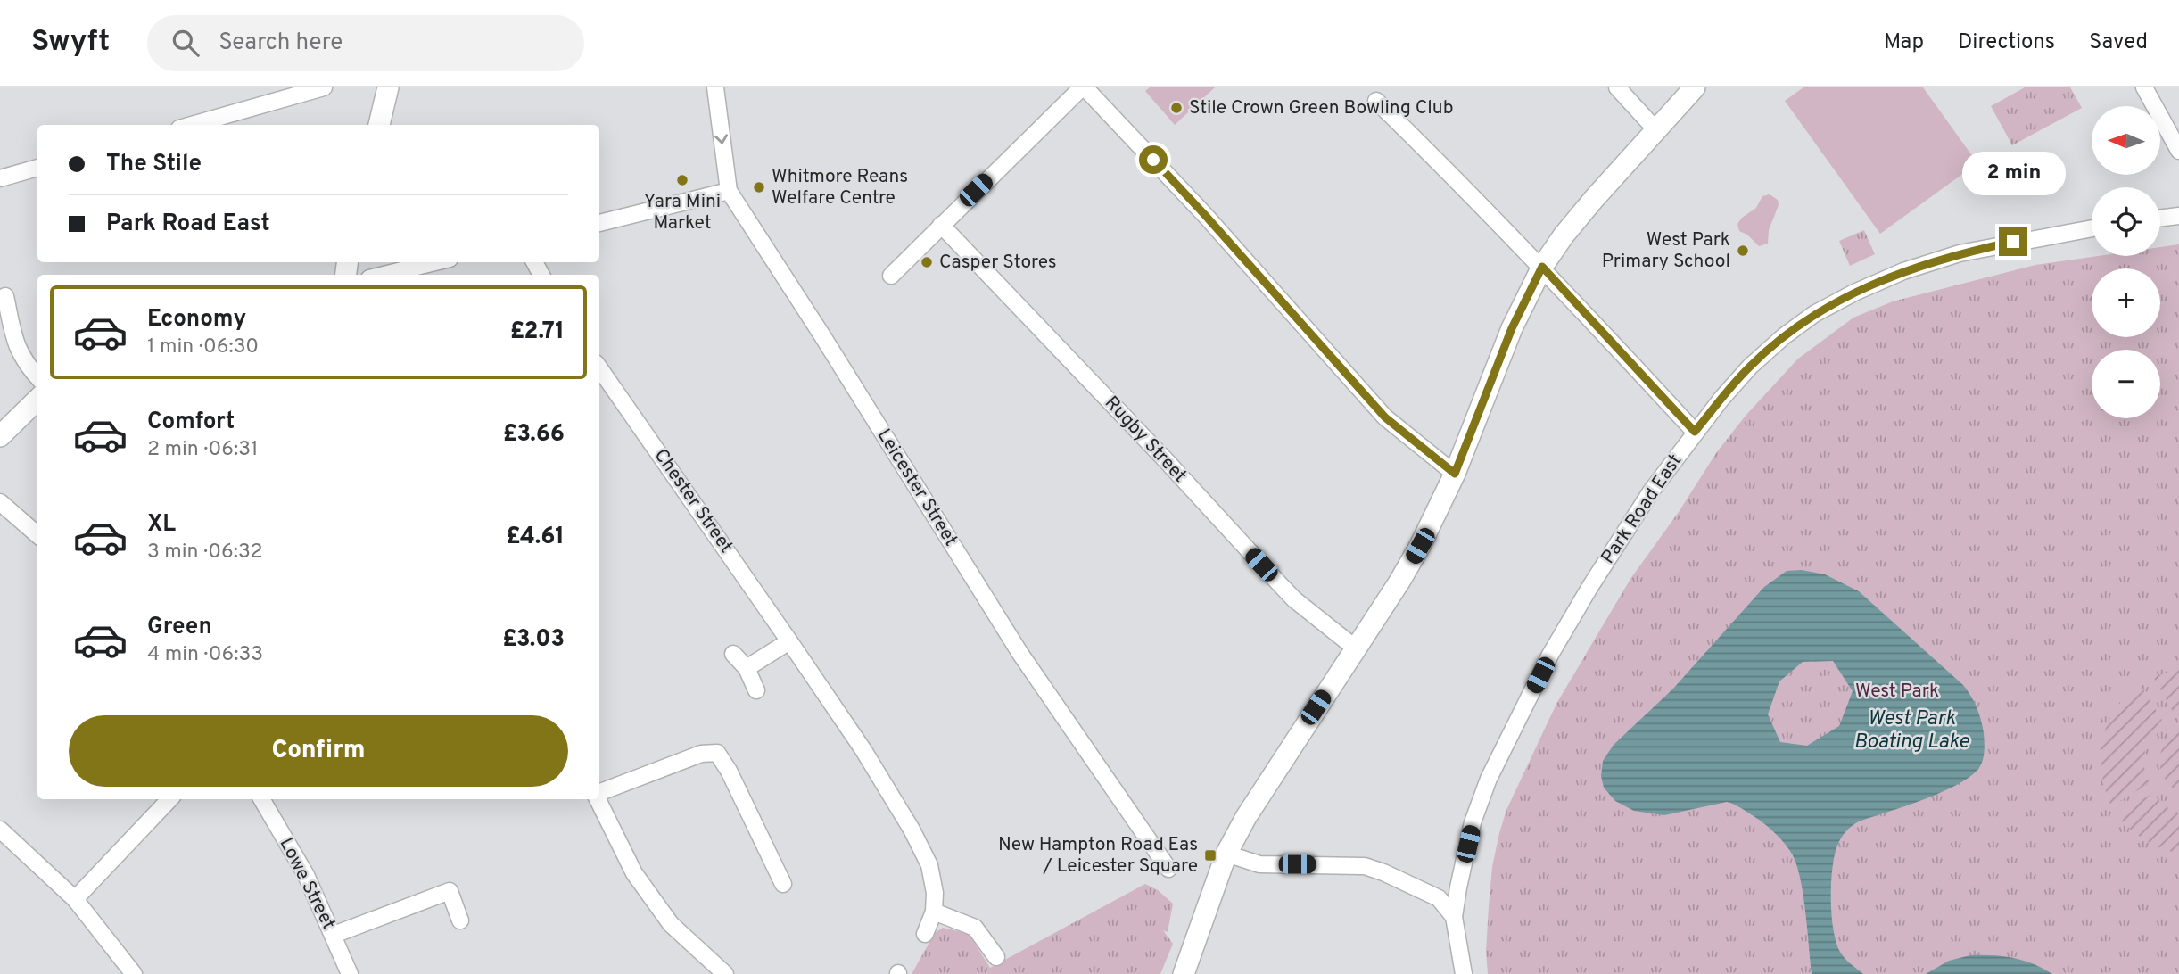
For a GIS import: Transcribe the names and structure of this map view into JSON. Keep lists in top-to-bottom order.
{
  "streets": {
    "street": [
      "Rugby Street",
      "Leicester Street",
      "Chester Street",
      "Park Road East",
      "Lowe Street"
    ]
  },
  "water": ["West Park Boating Lake"],
  "parks": ["West Park"],
  "places": {
    "other": [
      "Stile Crown Green Bowling Club",
      "Yara Mini Market",
      "Whitmore Reans Welfare Centre",
      "West Park Primary School",
      "Casper Stores"
    ],
    "transit": ["New Hampton Road Eas / Leicester Square"]
  },
  "north": "left",
  "page": {
    "header": "Swyft",
    "search": "Search here",
    "nav": ["Map", "Directions", "Saved"],
    "map_buttons": ["+", "−"],
    "banner": ["The Stile", "Park Road East"],
    "bubble": "2 min",
    "list": [
      {
        "name": "Economy",
        "note": "1 min · 06:30",
        "value": "£2.71"
      },
      {
        "name": "Comfort",
        "note": "2 min · 06:31",
        "value": "£3.66"
      },
      {
        "name": "XL",
        "note": "3 min · 06:32",
        "value": "£4.61"
      },
      {
        "name": "Green",
        "note": "4 min · 06:33",
        "value": "£3.03"
      }
    ],
    "buttons": "Confirm"
  }
}
